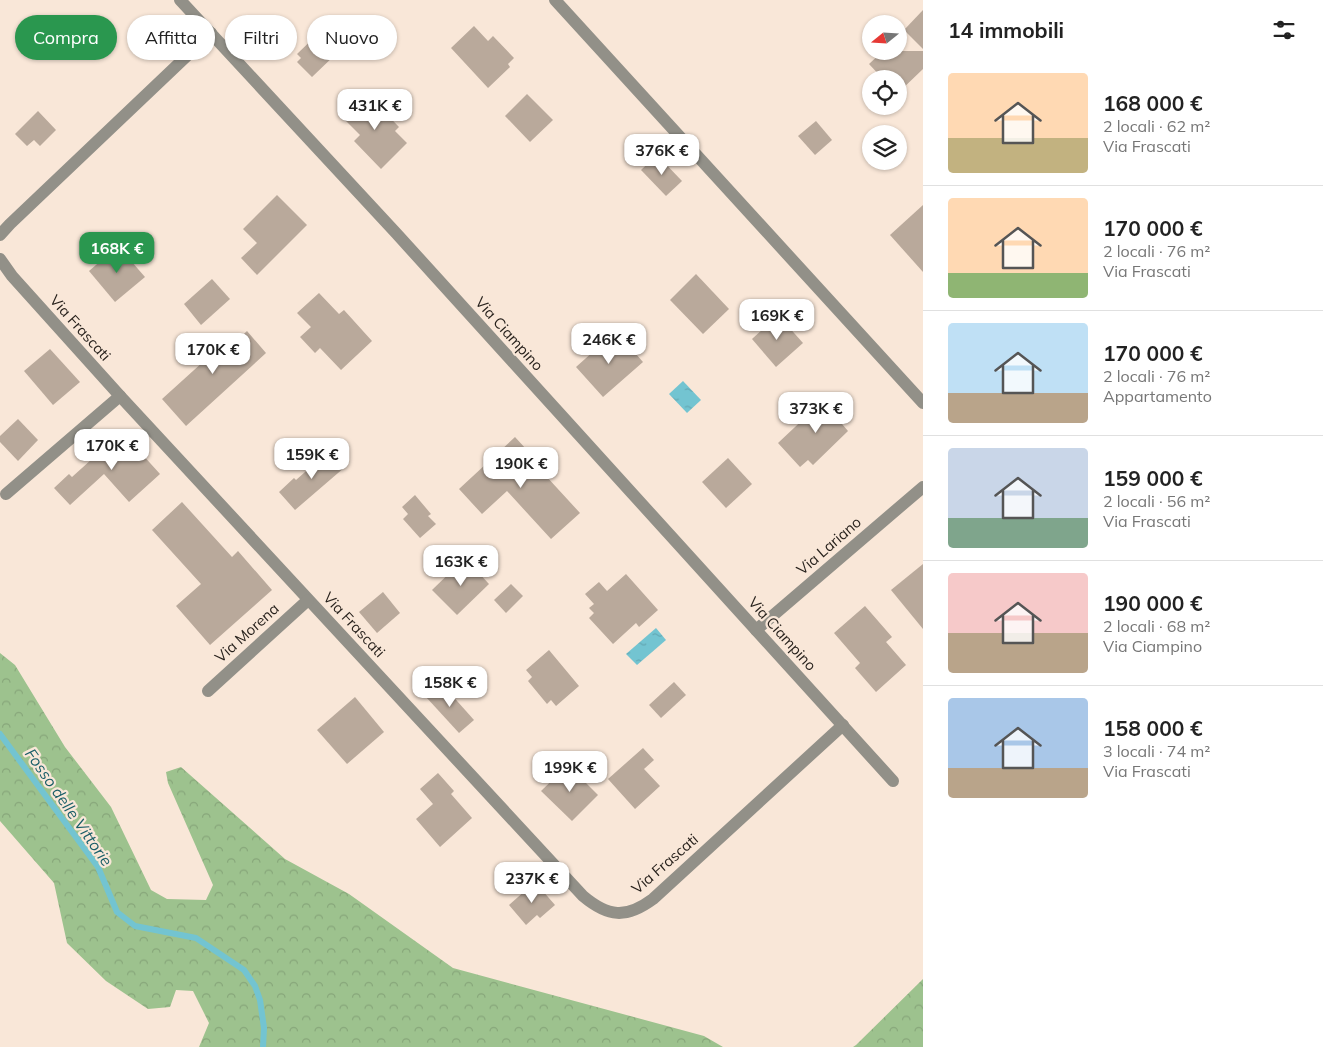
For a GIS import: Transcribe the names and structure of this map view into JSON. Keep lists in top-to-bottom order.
{
  "streets": {
    "street": [
      "Via Frascati",
      "Via Ciampino",
      "Via Lariano",
      "Via Morena"
    ]
  },
  "crossings": [
    ["Via Frascati", "Via Ciampino"],
    ["Via Frascati", "Via Morena"],
    ["Via Ciampino", "Via Lariano"]
  ],
  "water": ["Fosso delle Vittorie"],
  "north": "left",
  "page": {
    "heading": "14 immobili",
    "chip": [
      "Compra",
      "Affitta",
      "Filtri",
      "Nuovo"
    ],
    "list": [
      {
        "name": "168 000 €",
        "note": "2 locali · 62 m² · Via Frascati"
      },
      {
        "name": "170 000 €",
        "note": "2 locali · 76 m² · Via Frascati"
      },
      {
        "name": "170 000 €",
        "note": "2 locali · 76 m² · Appartamento"
      },
      {
        "name": "159 000 €",
        "note": "2 locali · 56 m² · Via Frascati"
      },
      {
        "name": "190 000 €",
        "note": "2 locali · 68 m² · Via Ciampino"
      },
      {
        "name": "158 000 €",
        "note": "3 locali · 74 m² · Via Frascati"
      }
    ],
    "price": [
      "431K €",
      "376K €",
      "168K €",
      "169K €",
      "246K €",
      "170K €",
      "373K €",
      "170K €",
      "159K €",
      "190K €",
      "163K €",
      "158K €",
      "199K €",
      "237K €"
    ]
  }
}
